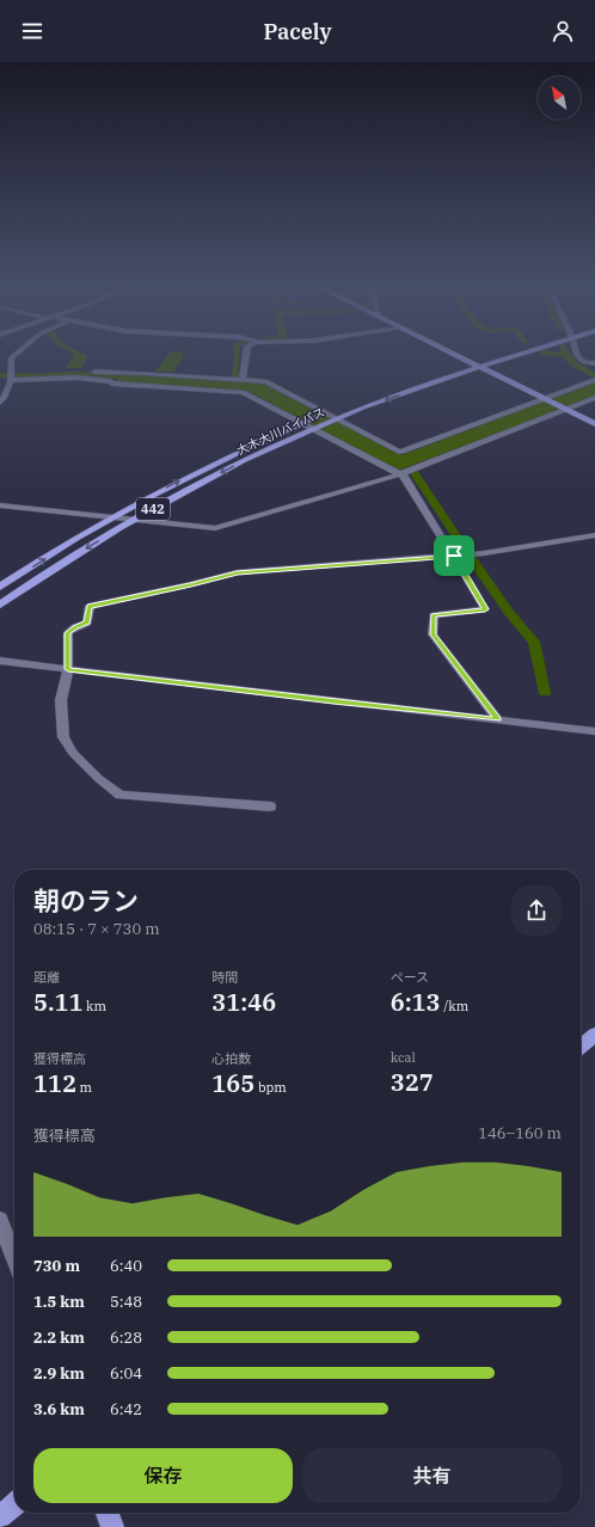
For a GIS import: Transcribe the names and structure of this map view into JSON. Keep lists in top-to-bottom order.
{
  "streets": {
    "highway": ["大木大川バイパス", "442"]
  },
  "north": "top left",
  "page": {
    "header": "Pacely",
    "heading": ["朝のラン", "08:15 · 7 × 730 m"],
    "stats": [
      ["距離", "5.11 km"],
      ["時間", "31:46"],
      ["ペース", "6:13 /km"],
      ["獲得標高", "112 m"],
      ["心拍数", "165 bpm"],
      ["kcal", "327"]
    ],
    "chart": ["獲得標高", "146–160 m"],
    "list": [
      {
        "name": "730 m",
        "note": "6:40"
      },
      {
        "name": "1.5 km",
        "note": "5:48"
      },
      {
        "name": "2.2 km",
        "note": "6:28"
      },
      {
        "name": "2.9 km",
        "note": "6:04"
      },
      {
        "name": "3.6 km",
        "note": "6:42"
      }
    ],
    "buttons": ["保存", "共有"]
  }
}
